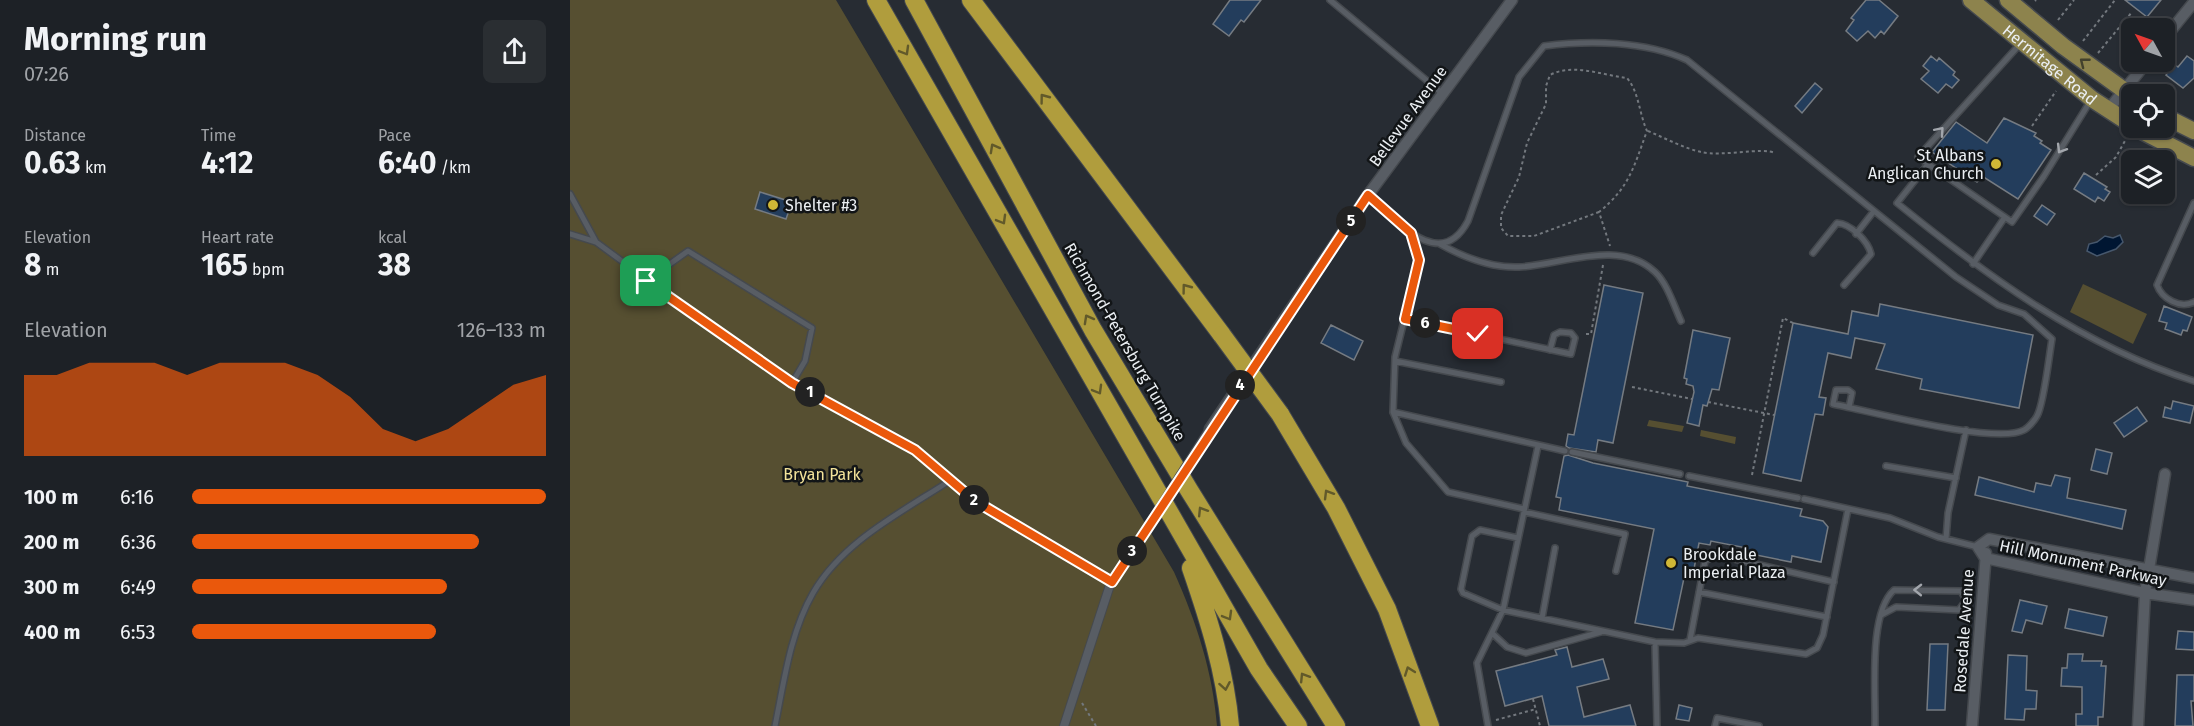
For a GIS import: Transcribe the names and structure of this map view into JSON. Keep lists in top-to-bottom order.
{
  "streets": {
    "highway": ["Richmond-Petersburg Turnpike"],
    "main road": ["Hermitage Road"],
    "street": ["Bellevue Avenue", "Hill Monument Parkway", "Rosedale Avenue"]
  },
  "crossings": [
    ["Hill Monument Parkway", "Rosedale Avenue"]
  ],
  "parks": ["Bryan Park"],
  "places": ["St Albans Anglican Church", "Shelter #3", "Brookdale Imperial Plaza"],
  "north": "top left",
  "page": {
    "heading": ["Morning run", "07:26"],
    "stats": [
      ["Distance", "0.63 km"],
      ["Time", "4:12"],
      ["Pace", "6:40 /km"],
      ["Elevation", "8 m"],
      ["Heart rate", "165 bpm"],
      ["kcal", "38"]
    ],
    "pins": [
      "5",
      "6",
      "4",
      "1",
      "2",
      "3"
    ],
    "chart": ["Elevation", "126–133 m"],
    "list": [
      {
        "name": "100 m",
        "note": "6:16"
      },
      {
        "name": "200 m",
        "note": "6:36"
      },
      {
        "name": "300 m",
        "note": "6:49"
      },
      {
        "name": "400 m",
        "note": "6:53"
      }
    ]
  }
}
